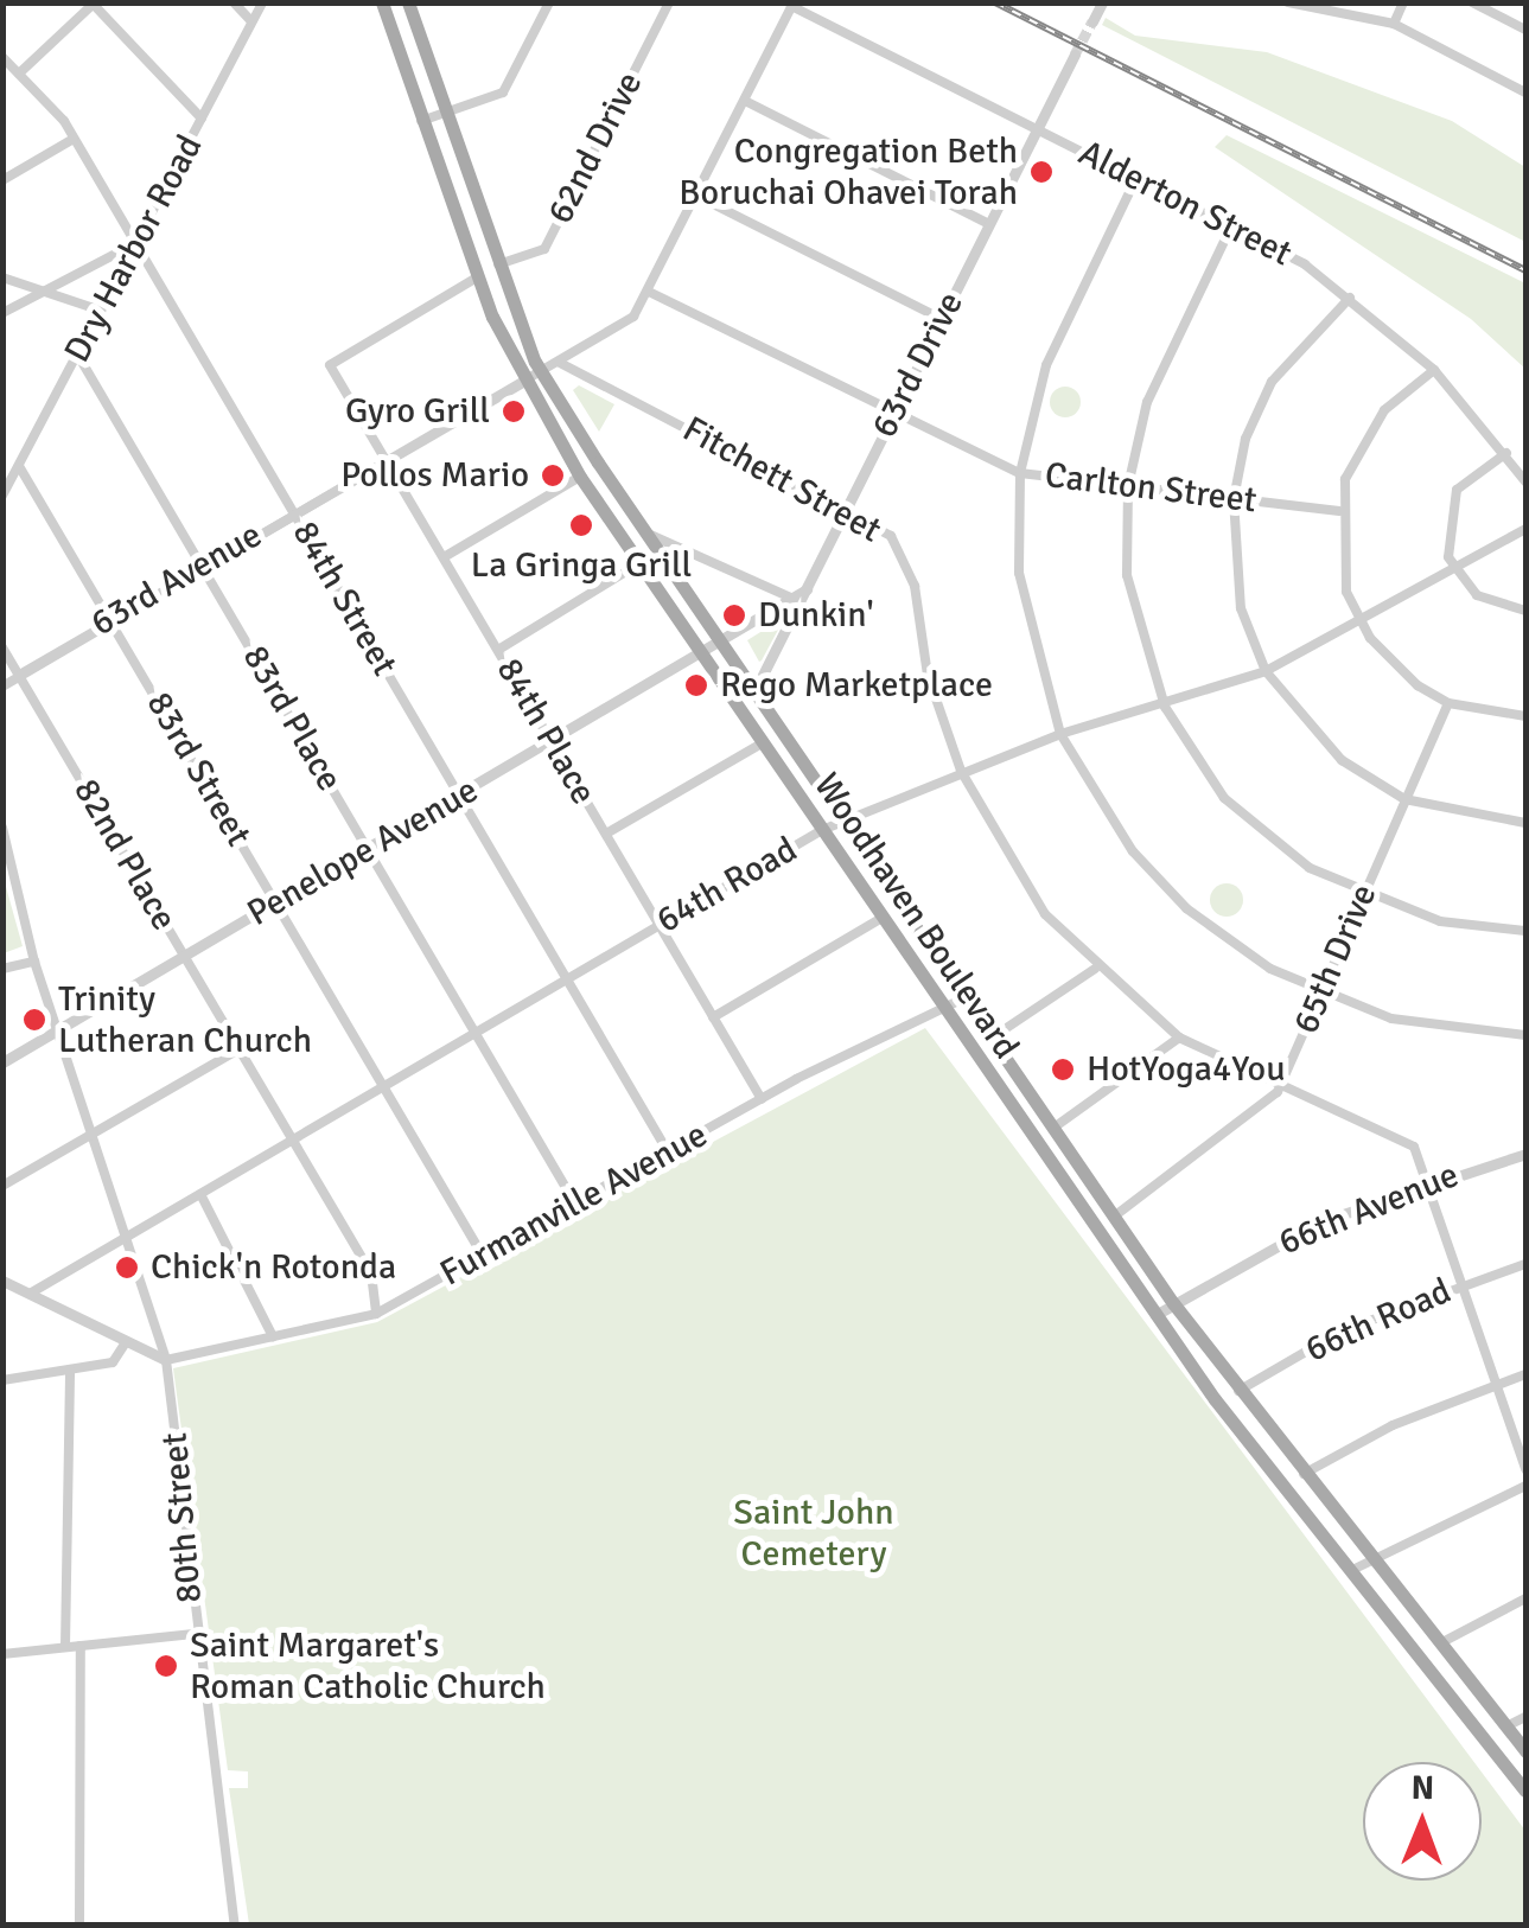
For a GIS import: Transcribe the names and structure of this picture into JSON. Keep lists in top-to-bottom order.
{
  "streets": {
    "main road": ["Woodhaven Boulevard"],
    "street": [
      "62nd Drive",
      "Alderton Street",
      "Dry Harbor Road",
      "63rd Drive",
      "Fitchett Street",
      "Carlton Street",
      "63rd Avenue",
      "84th Street",
      "83rd Place",
      "84th Place",
      "83rd Street",
      "Penelope Avenue",
      "82nd Place",
      "64th Road",
      "65th Drive",
      "Furmanville Avenue",
      "66th Avenue",
      "66th Road",
      "80th Street"
    ]
  },
  "crossings": [
    ["62nd Drive", "Woodhaven Boulevard"],
    ["Alderton Street", "63rd Drive"],
    ["Alderton Street", "63rd Avenue"],
    ["Dry Harbor Road", "84th Street"],
    ["Dry Harbor Road", "83rd Place"],
    ["Dry Harbor Road", "83rd Street"],
    ["63rd Drive", "Fitchett Street"],
    ["63rd Drive", "Carlton Street"],
    ["63rd Drive", "Penelope Avenue"],
    ["63rd Drive", "Woodhaven Boulevard"],
    ["Fitchett Street", "63rd Avenue"],
    ["Fitchett Street", "64th Road"],
    ["Fitchett Street", "65th Drive"],
    ["Fitchett Street", "66th Avenue"],
    ["Fitchett Street", "66th Road"],
    ["Carlton Street", "63rd Avenue"],
    ["63rd Avenue", "84th Street"],
    ["63rd Avenue", "83rd Place"],
    ["63rd Avenue", "84th Place"],
    ["63rd Avenue", "83rd Street"],
    ["63rd Avenue", "82nd Place"],
    ["63rd Avenue", "Woodhaven Boulevard"],
    ["84th Street", "Penelope Avenue"],
    ["84th Street", "64th Road"],
    ["84th Street", "Furmanville Avenue"],
    ["83rd Place", "Penelope Avenue"],
    ["83rd Place", "64th Road"],
    ["83rd Place", "Furmanville Avenue"],
    ["84th Place", "Penelope Avenue"],
    ["84th Place", "64th Road"],
    ["84th Place", "Woodhaven Boulevard"],
    ["84th Place", "Furmanville Avenue"],
    ["83rd Street", "Penelope Avenue"],
    ["83rd Street", "64th Road"],
    ["83rd Street", "Furmanville Avenue"],
    ["Penelope Avenue", "82nd Place"],
    ["Penelope Avenue", "Woodhaven Boulevard"],
    ["82nd Place", "64th Road"],
    ["82nd Place", "Furmanville Avenue"],
    ["64th Road", "Woodhaven Boulevard"],
    ["Woodhaven Boulevard", "65th Drive"],
    ["Woodhaven Boulevard", "Furmanville Avenue"],
    ["Woodhaven Boulevard", "66th Avenue"],
    ["Woodhaven Boulevard", "66th Road"],
    ["Furmanville Avenue", "80th Street"]
  ],
  "parks": ["Saint John Cemetery"],
  "places": [
    "Congregation Beth Boruchai Ohavei Torah",
    "Gyro Grill",
    "Pollos Mario",
    "La Gringa Grill",
    "Dunkin'",
    "Rego Marketplace",
    "Trinity Lutheran Church",
    "HotYoga4You",
    "Chick'n Rotonda",
    "Saint Margaret's Roman Catholic Church"
  ],
  "north": "top"
}
